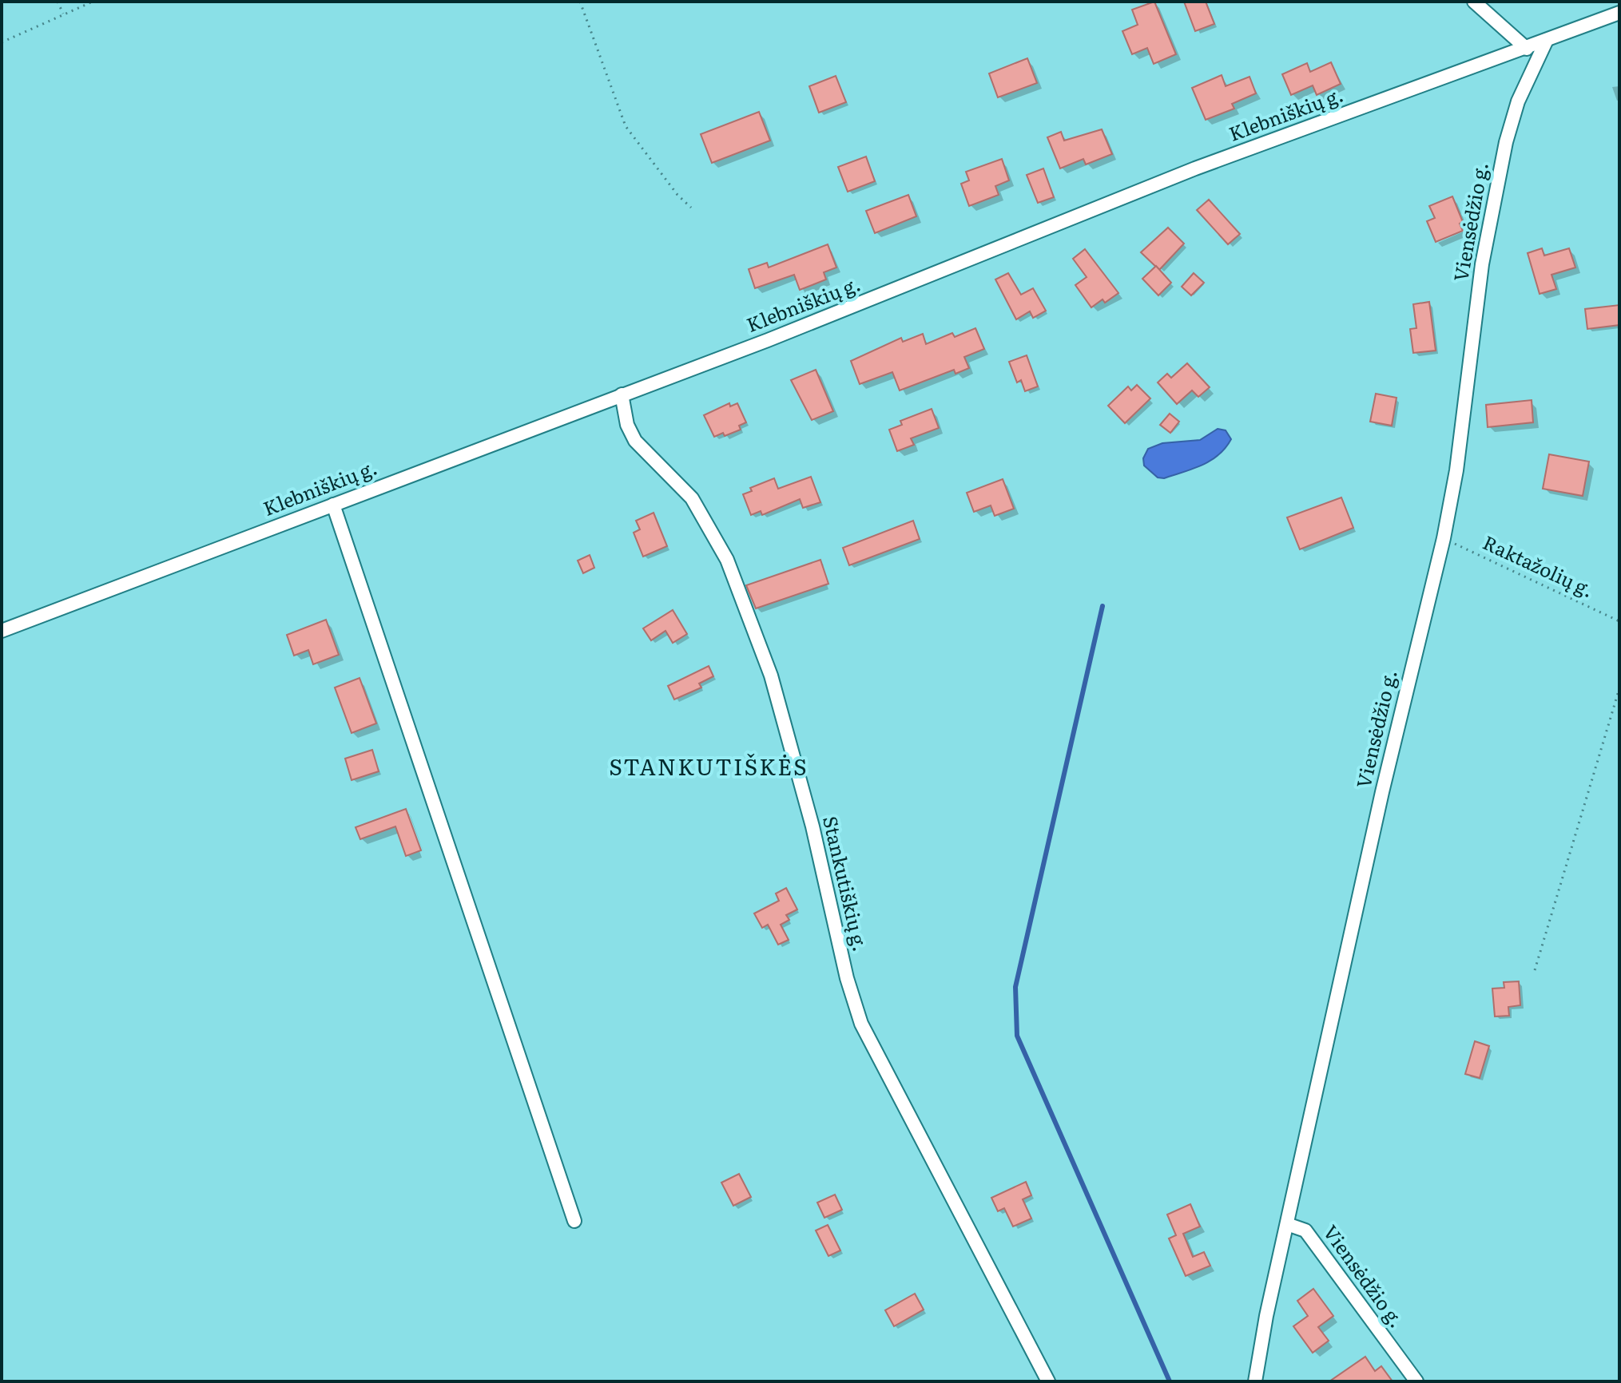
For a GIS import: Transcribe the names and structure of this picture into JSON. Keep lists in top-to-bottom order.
{
  "streets": {
    "street": ["Klebniškių g.", "Viensėdžio g.", "Stankutiškių g."],
    "path": ["Raktažolių g."]
  },
  "crossings": [
    ["Klebniškių g.", "Viensėdžio g."],
    ["Klebniškių g.", "Stankutiškių g."],
    ["Viensėdžio g.", "Raktažolių g."]
  ],
  "districts": ["STANKUTIŠKĖS"]
}
